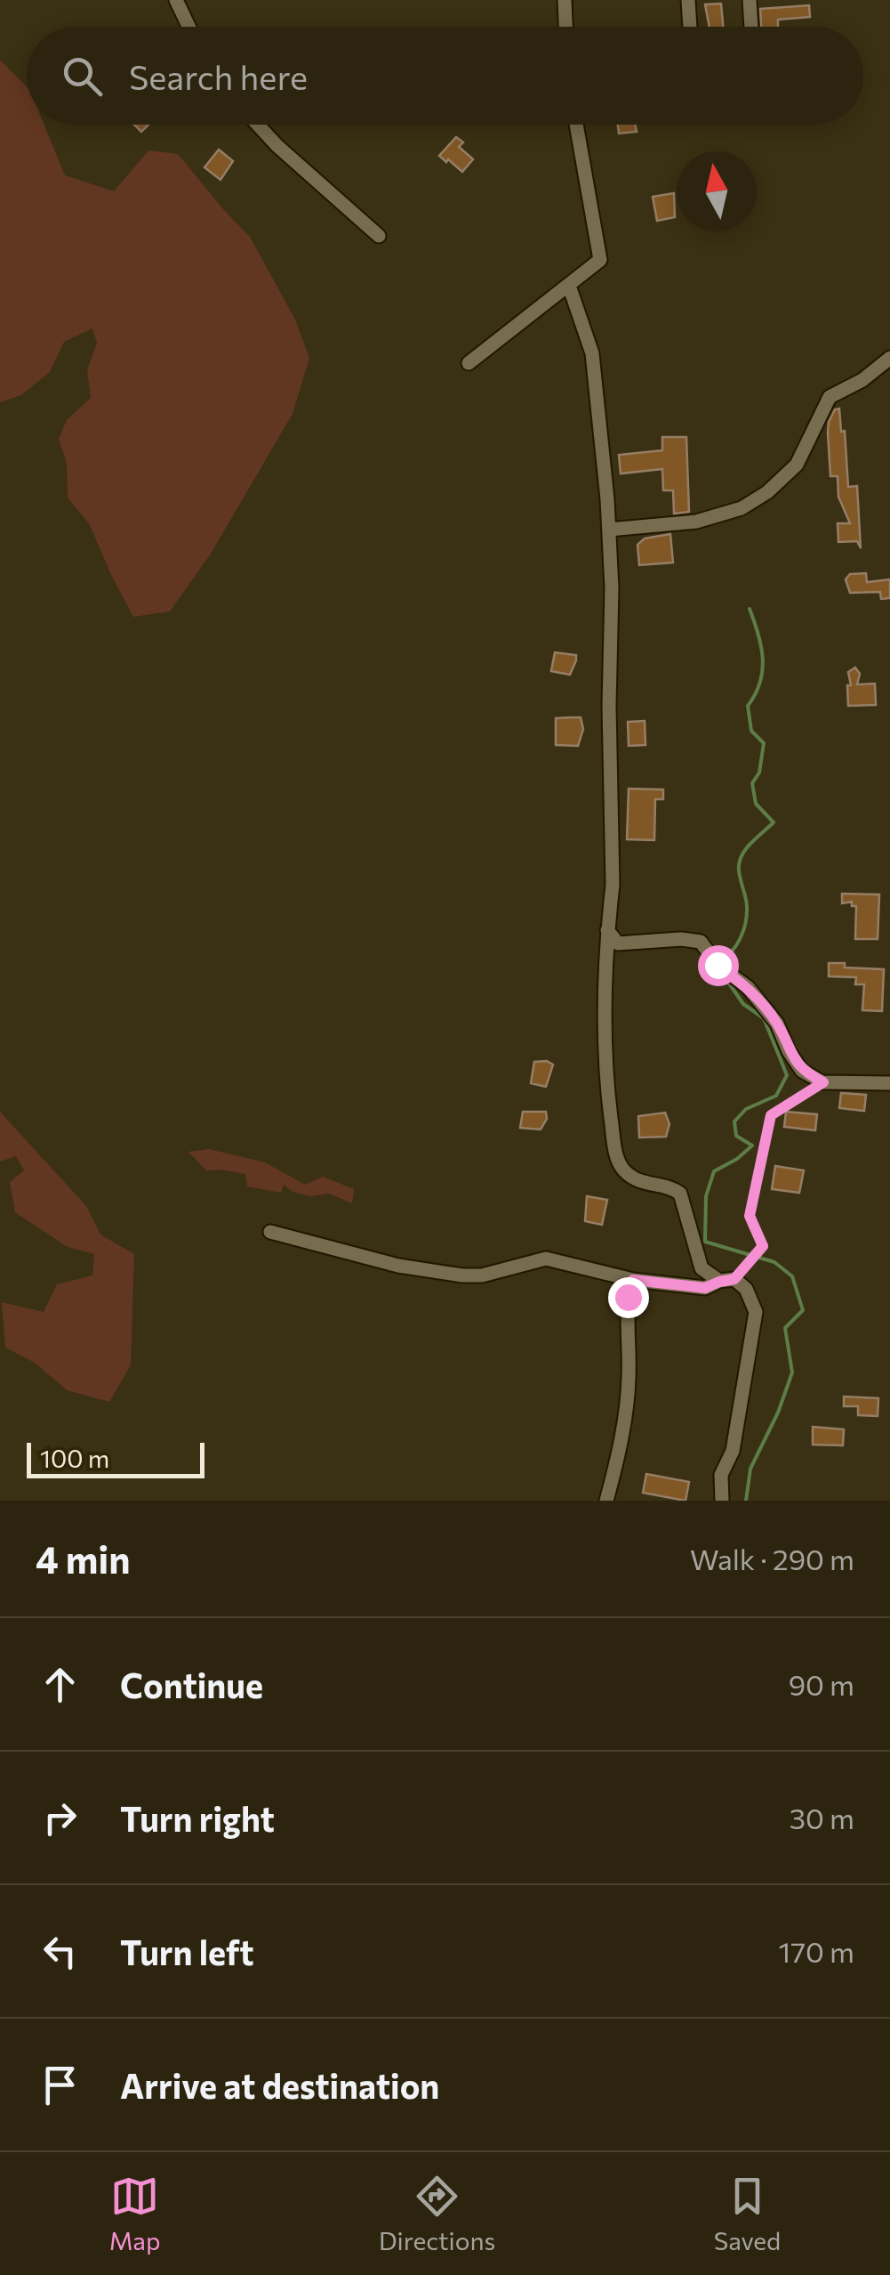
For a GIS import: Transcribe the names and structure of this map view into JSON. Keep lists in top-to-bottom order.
{
  "scale_bar": "100 m",
  "north": "top",
  "page": {
    "search": "Search here",
    "scale": "100 m",
    "heading": ["4 min", "Walk · 290 m"],
    "list": [
      ["Continue", "90 m"],
      ["Turn right", "30 m"],
      ["Turn left", "170 m"],
      "Arrive at destination"
    ],
    "nav": ["Map", "Directions", "Saved"]
  }
}
